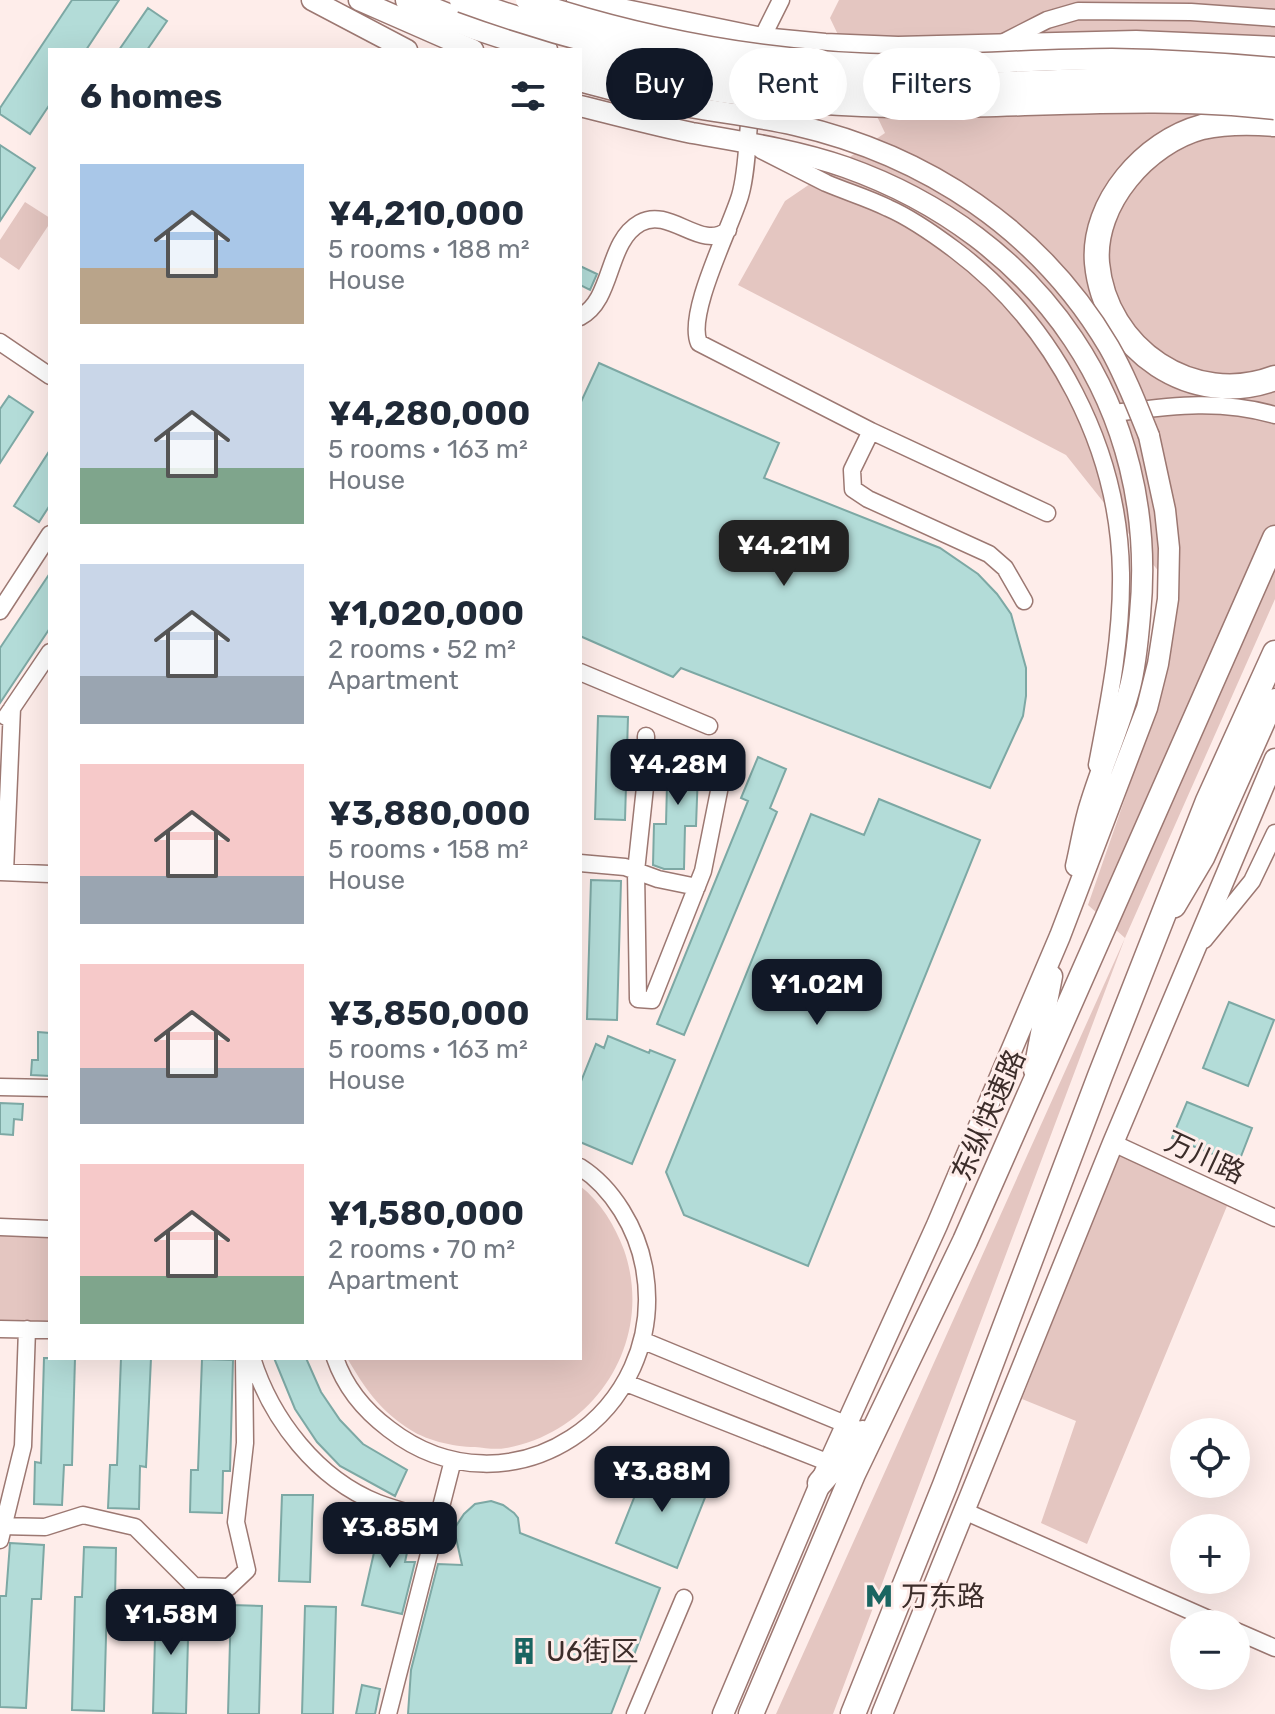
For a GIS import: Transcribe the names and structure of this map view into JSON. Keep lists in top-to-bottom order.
{
  "streets": {
    "highway": ["东纵快速路"],
    "street": ["万川路"]
  },
  "places": {
    "metro station": ["万东路"],
    "building": ["U6街区"]
  },
  "page": {
    "chip": ["Buy", "Rent", "Filters"],
    "heading": "6 homes",
    "list": [
      {
        "name": "¥4,210,000",
        "note": "5 rooms · 188 m² · House"
      },
      {
        "name": "¥4,280,000",
        "note": "5 rooms · 163 m² · House"
      },
      {
        "name": "¥1,020,000",
        "note": "2 rooms · 52 m² · Apartment"
      },
      {
        "name": "¥3,880,000",
        "note": "5 rooms · 158 m² · House"
      },
      {
        "name": "¥3,850,000",
        "note": "5 rooms · 163 m² · House"
      },
      {
        "name": "¥1,580,000",
        "note": "2 rooms · 70 m² · Apartment"
      }
    ],
    "price": [
      "¥4.21M",
      "¥4.28M",
      "¥1.02M",
      "¥3.88M",
      "¥3.85M",
      "¥1.58M"
    ],
    "map_buttons": ["+", "−"]
  }
}
